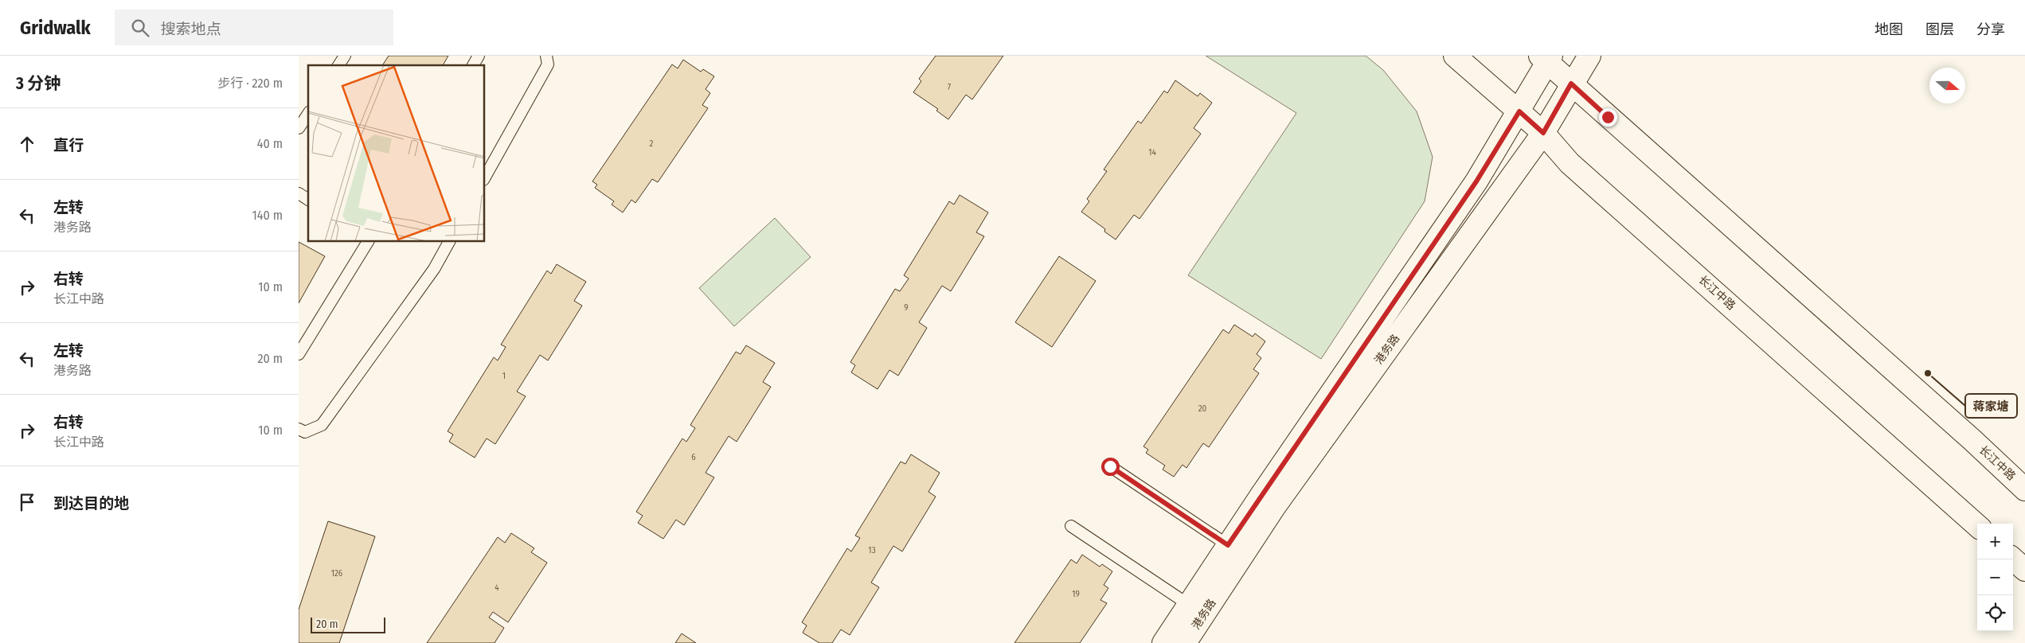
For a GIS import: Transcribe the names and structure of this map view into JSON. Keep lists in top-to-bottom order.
{
  "streets": {
    "street": ["长江中路", "港务路"]
  },
  "crossings": [
    ["长江中路", "港务路"]
  ],
  "places": ["蒋家塘"],
  "house_numbers": [
    "7",
    "2",
    "14",
    "9",
    "1",
    "20",
    "6",
    "13",
    "126",
    "4",
    "19"
  ],
  "scale_bar": "20 m",
  "north": "right",
  "page": {
    "header": "Gridwalk",
    "search": "搜索地点",
    "nav": ["地图", "图层", "分享"],
    "heading": ["3 分钟", "步行 · 220 m"],
    "list": [
      ["直行", "40 m"],
      ["左转", "港务路", "140 m"],
      ["右转", "长江中路", "10 m"],
      ["左转", "港务路", "20 m"],
      ["右转", "长江中路", "10 m"],
      "到达目的地"
    ],
    "map_buttons": ["+", "−"],
    "scale": "20 m"
  }
}
